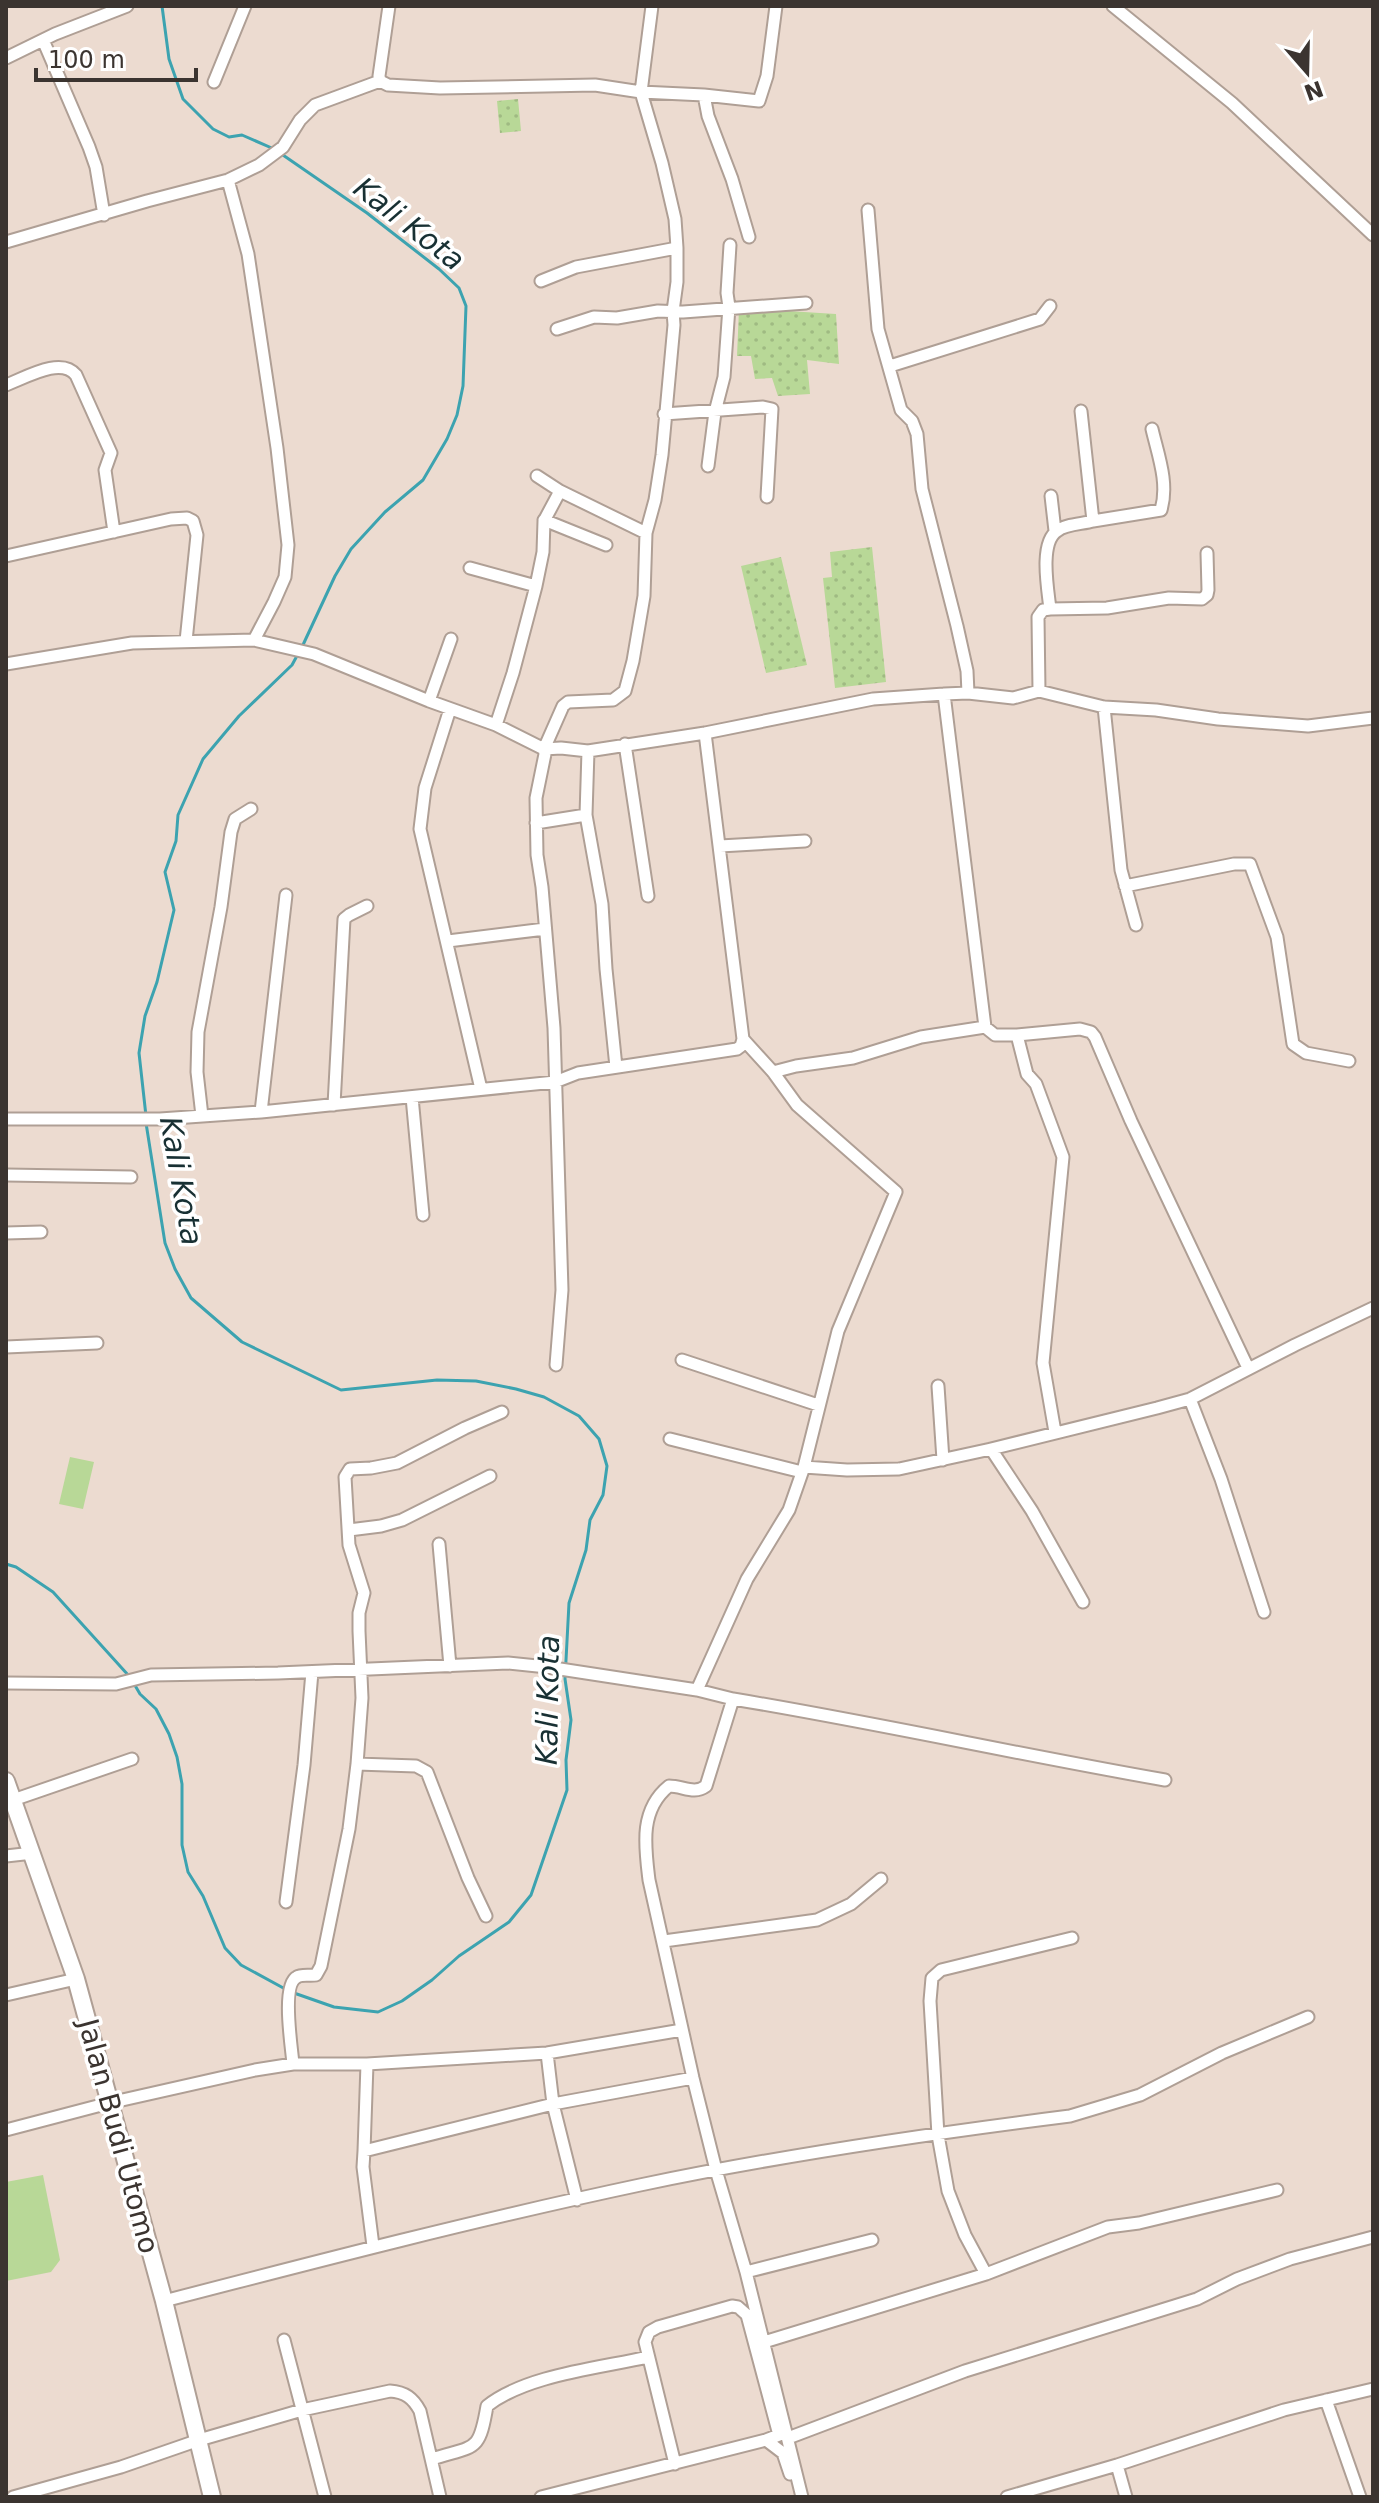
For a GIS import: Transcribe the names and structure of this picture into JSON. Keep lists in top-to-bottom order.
{
  "streets": {
    "street": ["Jalan Budi Utomo"]
  },
  "water": ["Kali Kota"],
  "scale_bar": "100 m",
  "north": "bottom"
}
